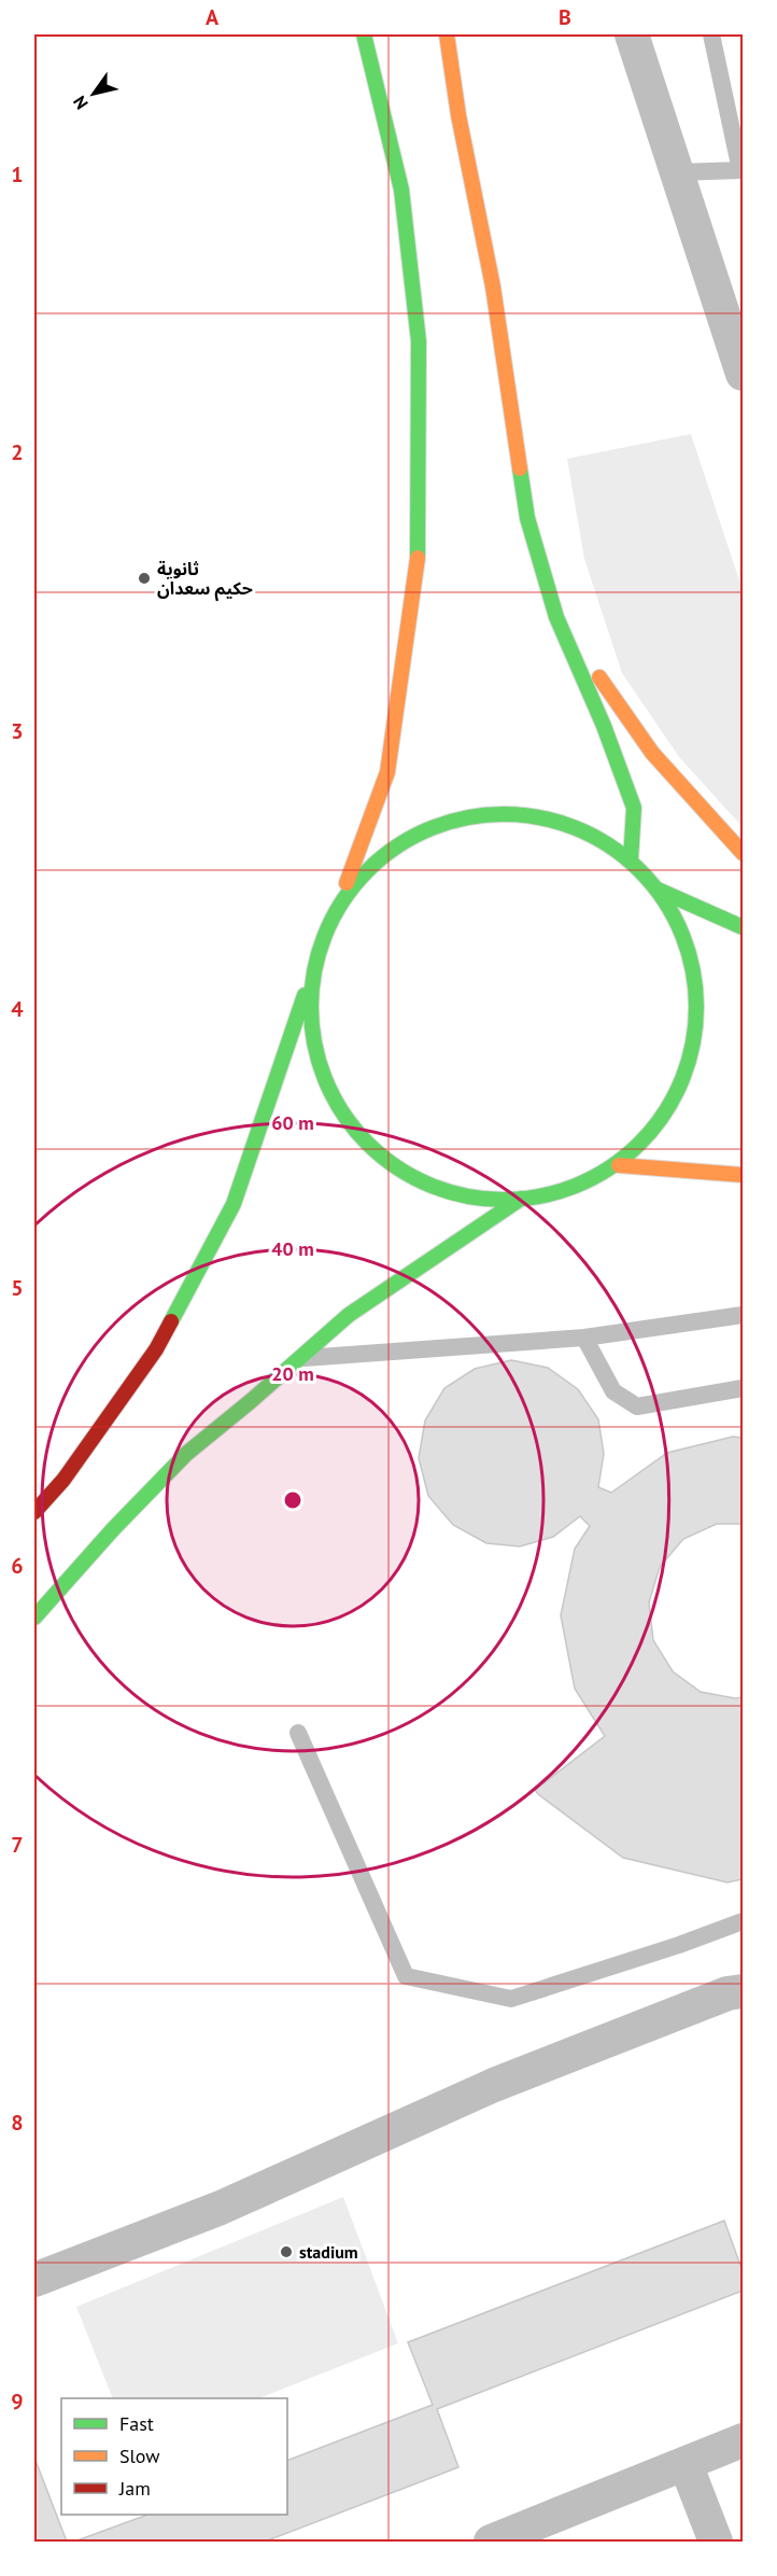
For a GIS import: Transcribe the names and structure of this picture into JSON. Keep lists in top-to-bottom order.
{
  "places": ["ثانوية حكيم سعدان", "stadium"],
  "legend": ["Fast", "Slow", "Jam"],
  "north": "bottom left",
  "grid": {
    "columns": ["A", "B"],
    "rows": [
      "1",
      "2",
      "3",
      "4",
      "5",
      "6",
      "7",
      "8",
      "9"
    ]
  },
  "rings": ["60 m", "40 m", "20 m"]
}
